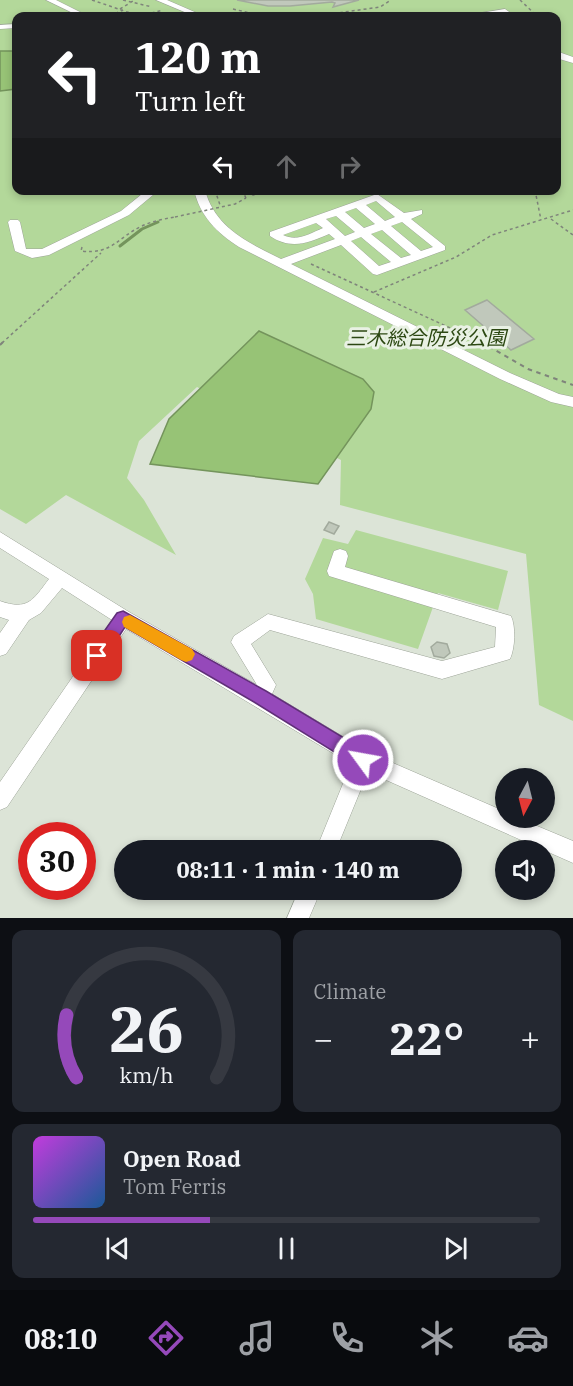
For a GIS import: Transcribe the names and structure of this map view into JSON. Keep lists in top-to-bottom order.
{
  "parks": ["三木総合防災公園"],
  "north": "bottom",
  "page": {
    "turn": ["120 m", "Turn left"],
    "limit": "30",
    "trip": "08:11 · 1 min · 140 m",
    "tile": "Climate",
    "heat": ["−", "22°", "+"],
    "song": ["Open Road", "Tom Ferris"],
    "tabs": "08:10",
    "gauge": ["26", "km/h"]
  }
}
